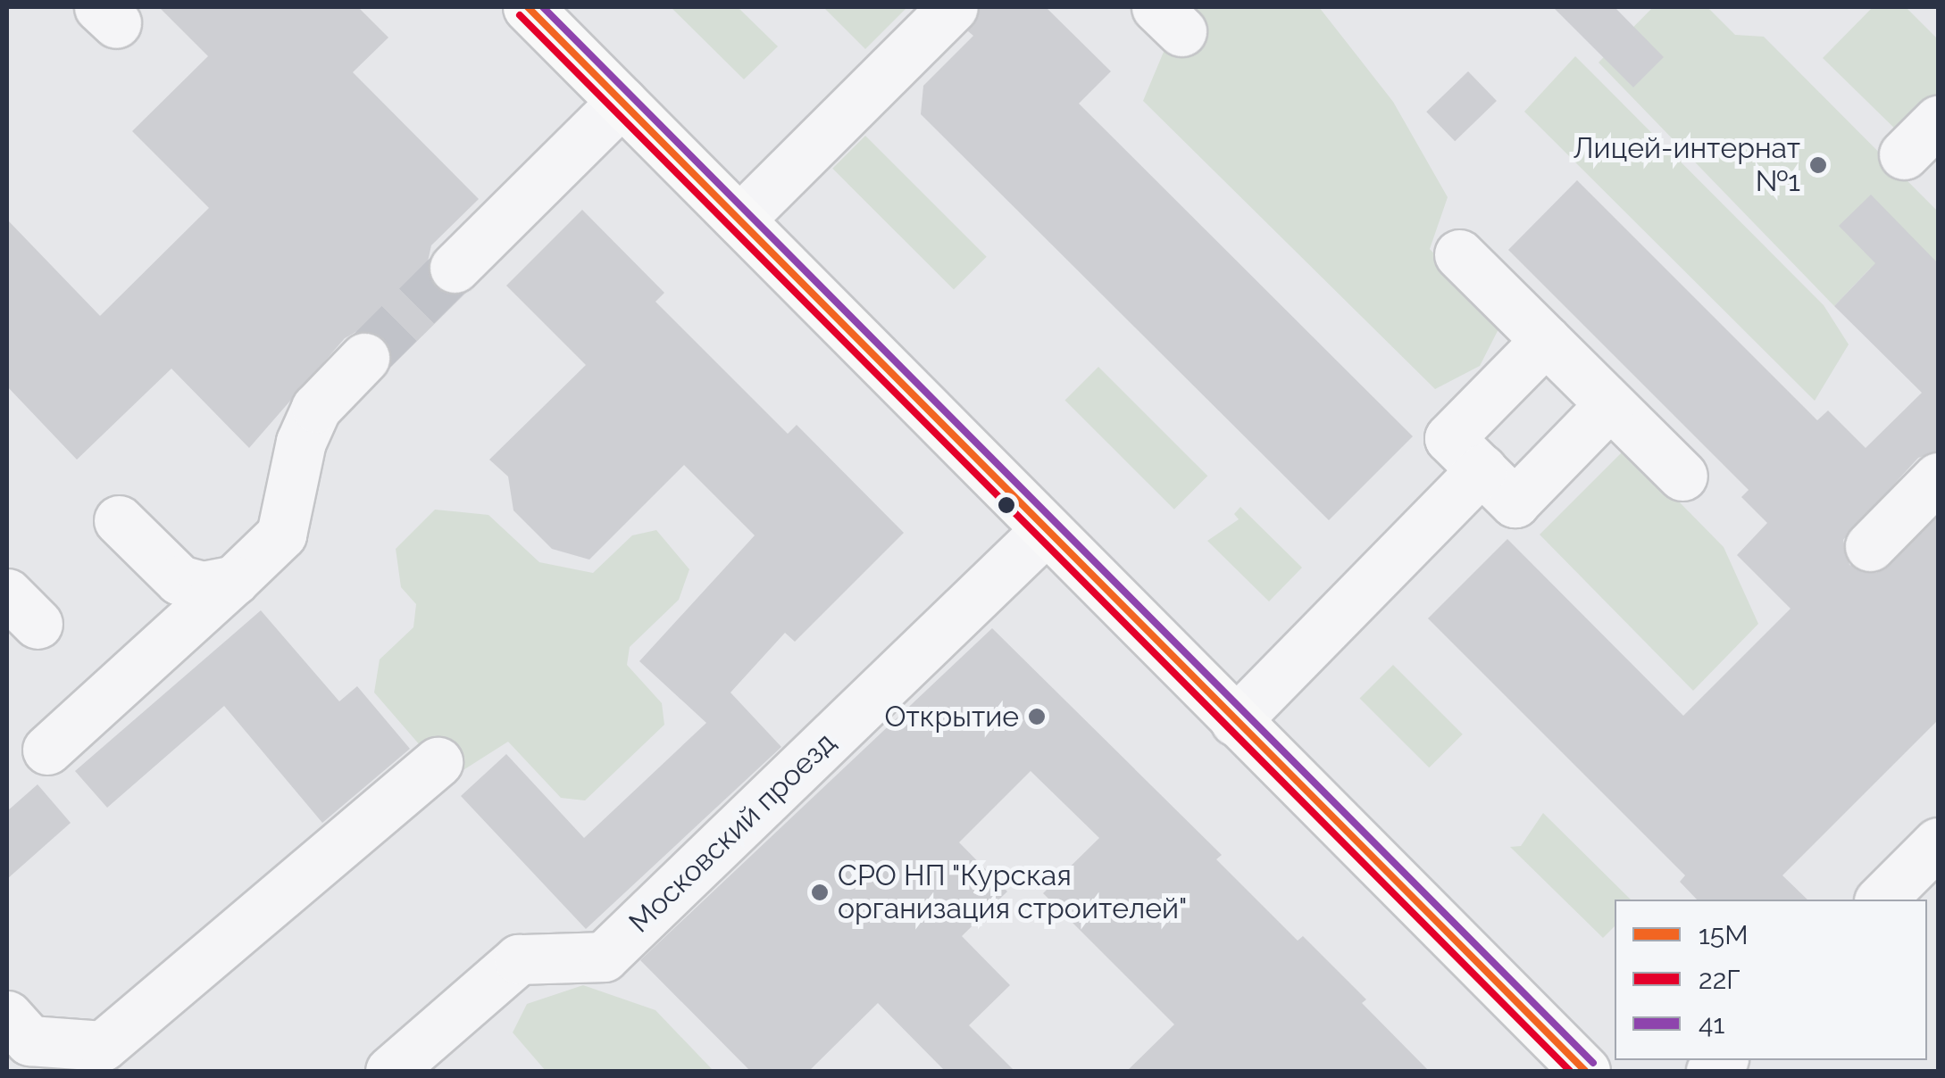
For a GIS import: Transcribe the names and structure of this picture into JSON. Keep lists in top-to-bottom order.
{
  "streets": {
    "street": ["Московский проезд"]
  },
  "places": ["Лицей-интернат №1", "Открытие", "СРО НП \"Курская организация строителей\""],
  "lines": ["transit line 15М", "transit line 41", "transit line 22Г"],
  "legend": ["15М", "22Г", "41"]
}
